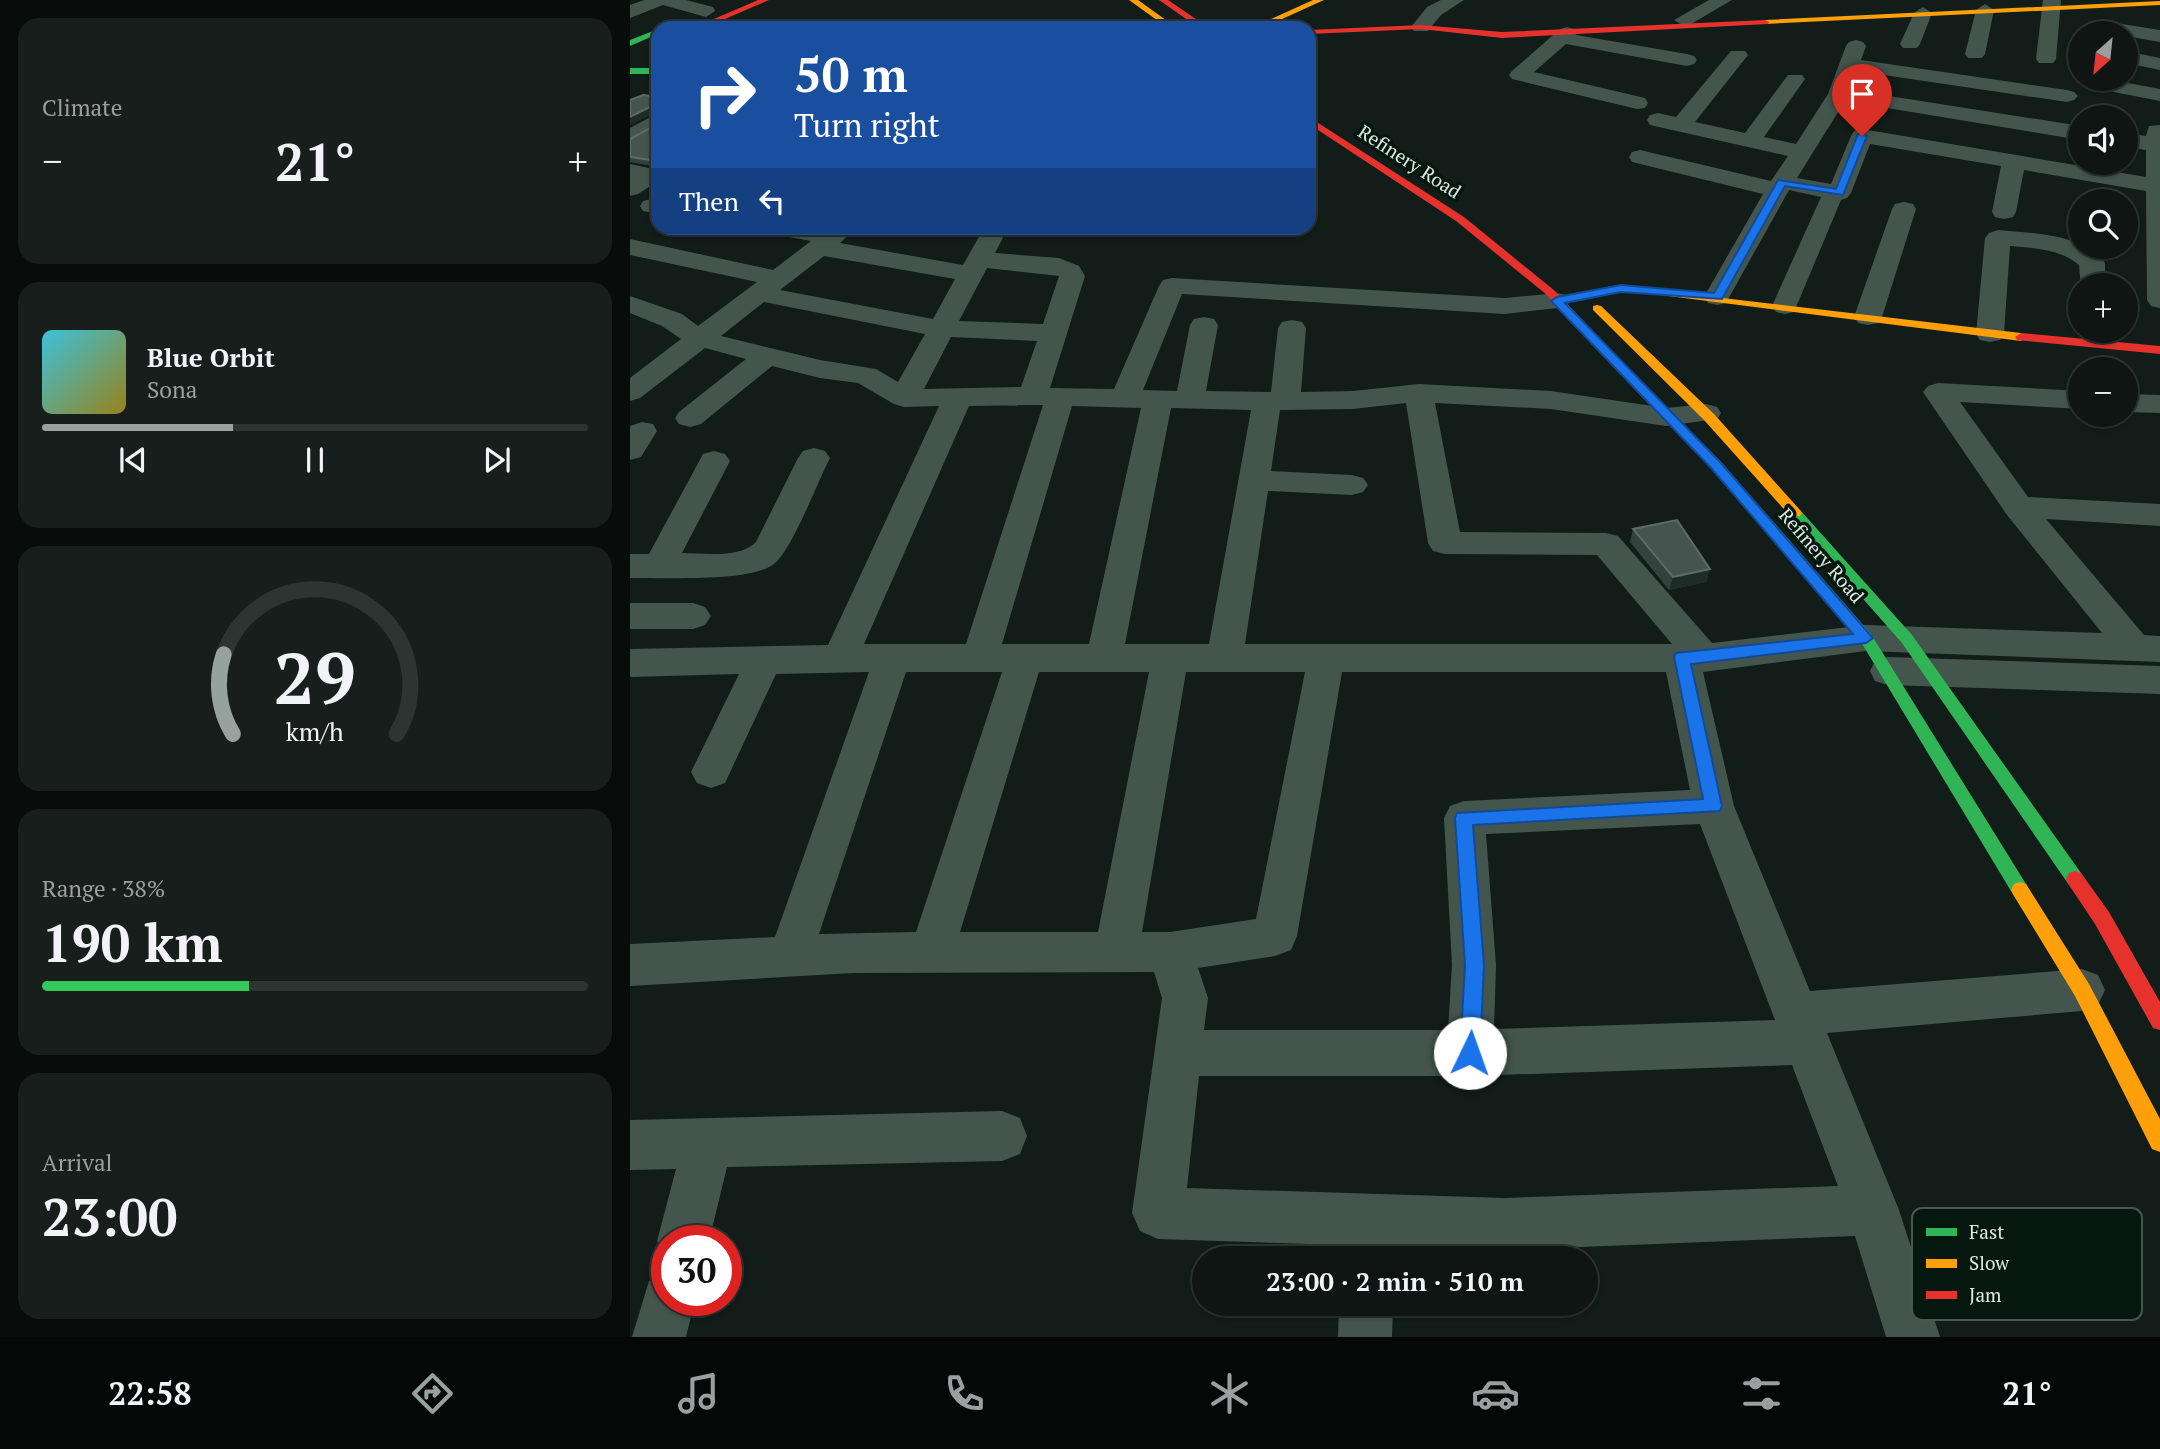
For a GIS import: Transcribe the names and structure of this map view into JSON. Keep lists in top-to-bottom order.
{
  "streets": {
    "street": ["Refinery Road"]
  },
  "legend": ["Fast", "Slow", "Jam"],
  "north": "bottom left",
  "page": {
    "tile": [
      "Climate",
      ["Range · 38%", "190 km"],
      ["Arrival", "23:00"]
    ],
    "map_buttons": ["+", "−"],
    "turn": ["50 m", "Turn right"],
    "heat": ["−", "21°", "+"],
    "then": "Then",
    "song": ["Blue Orbit", "Sona"],
    "limit": "30",
    "trip": "23:00 · 2 min · 510 m",
    "tabs": ["22:58", "21°"],
    "gauge": ["29", "km/h"]
  }
}
